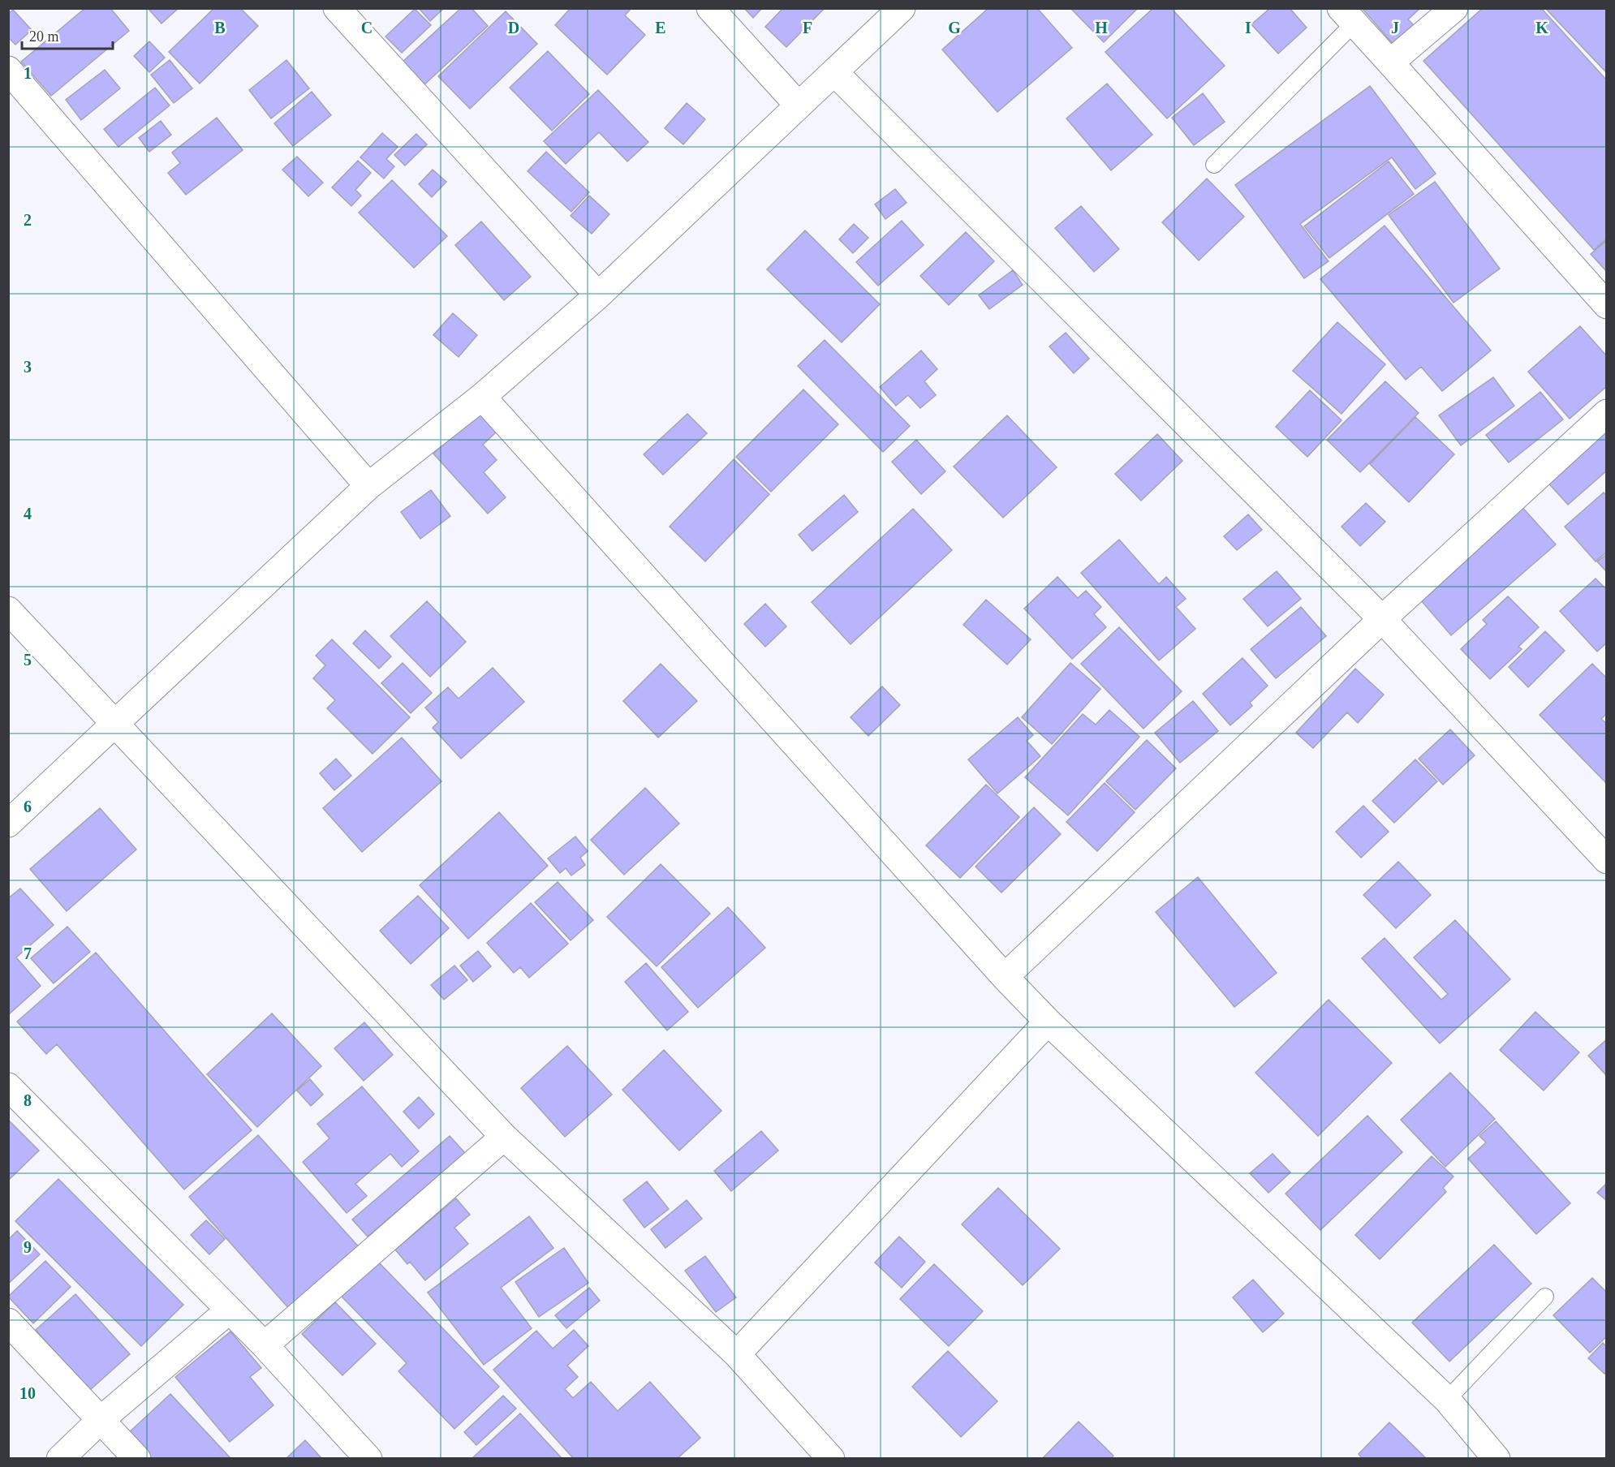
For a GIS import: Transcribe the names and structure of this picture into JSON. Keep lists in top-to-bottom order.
{
  "scale_bar": "20 m",
  "grid": {
    "columns": [
      "B",
      "C",
      "D",
      "E",
      "F",
      "G",
      "H",
      "I",
      "J",
      "K"
    ],
    "rows": [
      "1",
      "2",
      "3",
      "4",
      "5",
      "6",
      "7",
      "8",
      "9",
      "10"
    ]
  }
}
